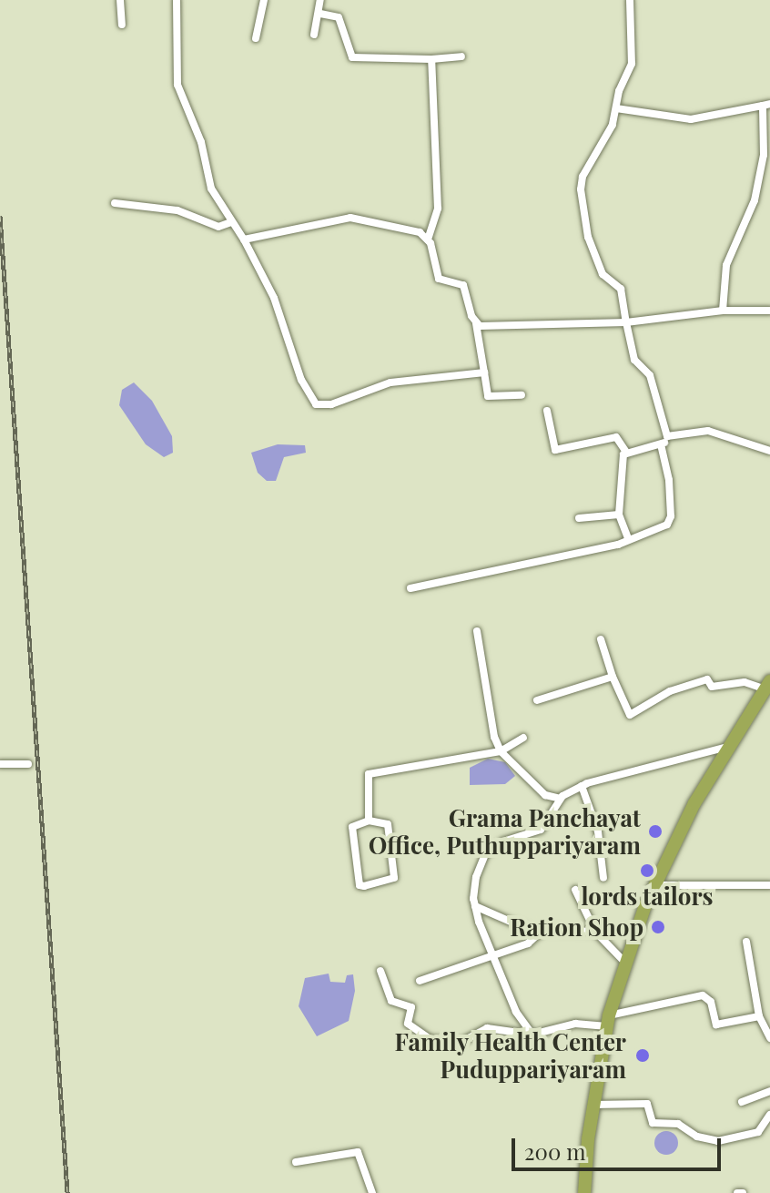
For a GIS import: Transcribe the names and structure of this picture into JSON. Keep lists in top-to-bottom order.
{
  "places": [
    "Grama Panchayat Office, Puthuppariyaram",
    "lords tailors",
    "Ration Shop",
    "Family Health Center Puduppariyaram"
  ],
  "scale_bar": "200 m"
}
